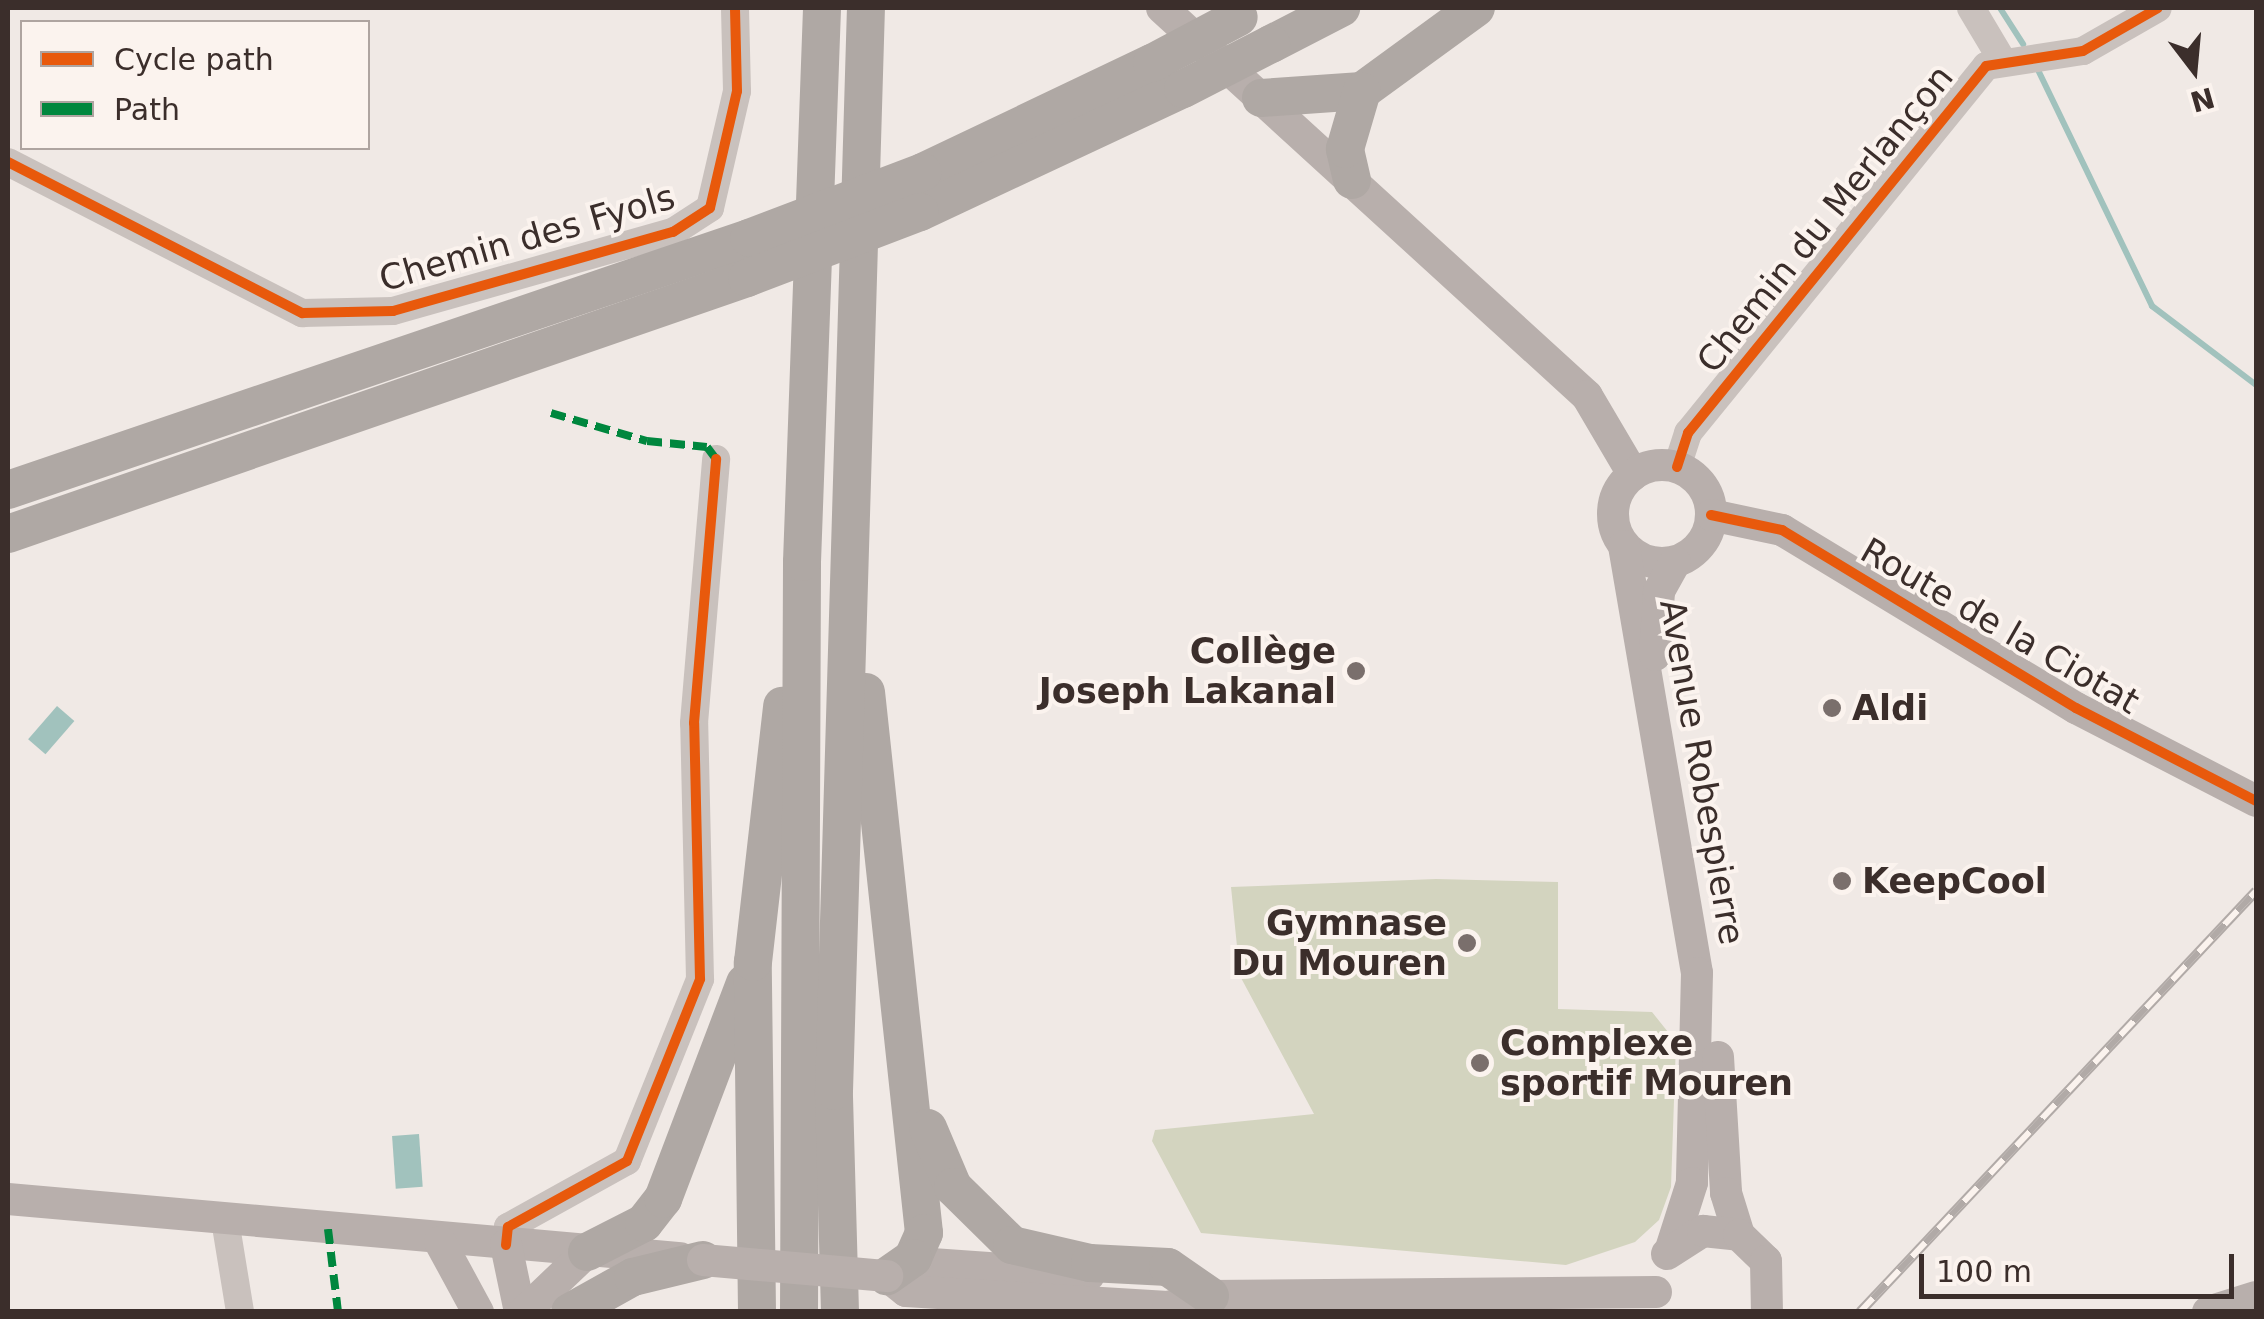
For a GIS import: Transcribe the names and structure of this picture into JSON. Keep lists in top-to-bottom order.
{
  "streets": {
    "main road": ["Route de la Ciotat", "Avenue Robespierre"],
    "street": ["Chemin du Merlançon", "Chemin des Fyols"]
  },
  "crossings": [
    ["Chemin du Merlançon", "Route de la Ciotat"],
    ["Chemin du Merlançon", "Avenue Robespierre"],
    ["Route de la Ciotat", "Avenue Robespierre"]
  ],
  "places": [
    "Collège Joseph Lakanal",
    "Aldi",
    "KeepCool",
    "Gymnase Du Mouren",
    "Complexe sportif Mouren"
  ],
  "legend": ["Cycle path", "Path"],
  "scale_bar": "100 m",
  "north": "bottom"
}
